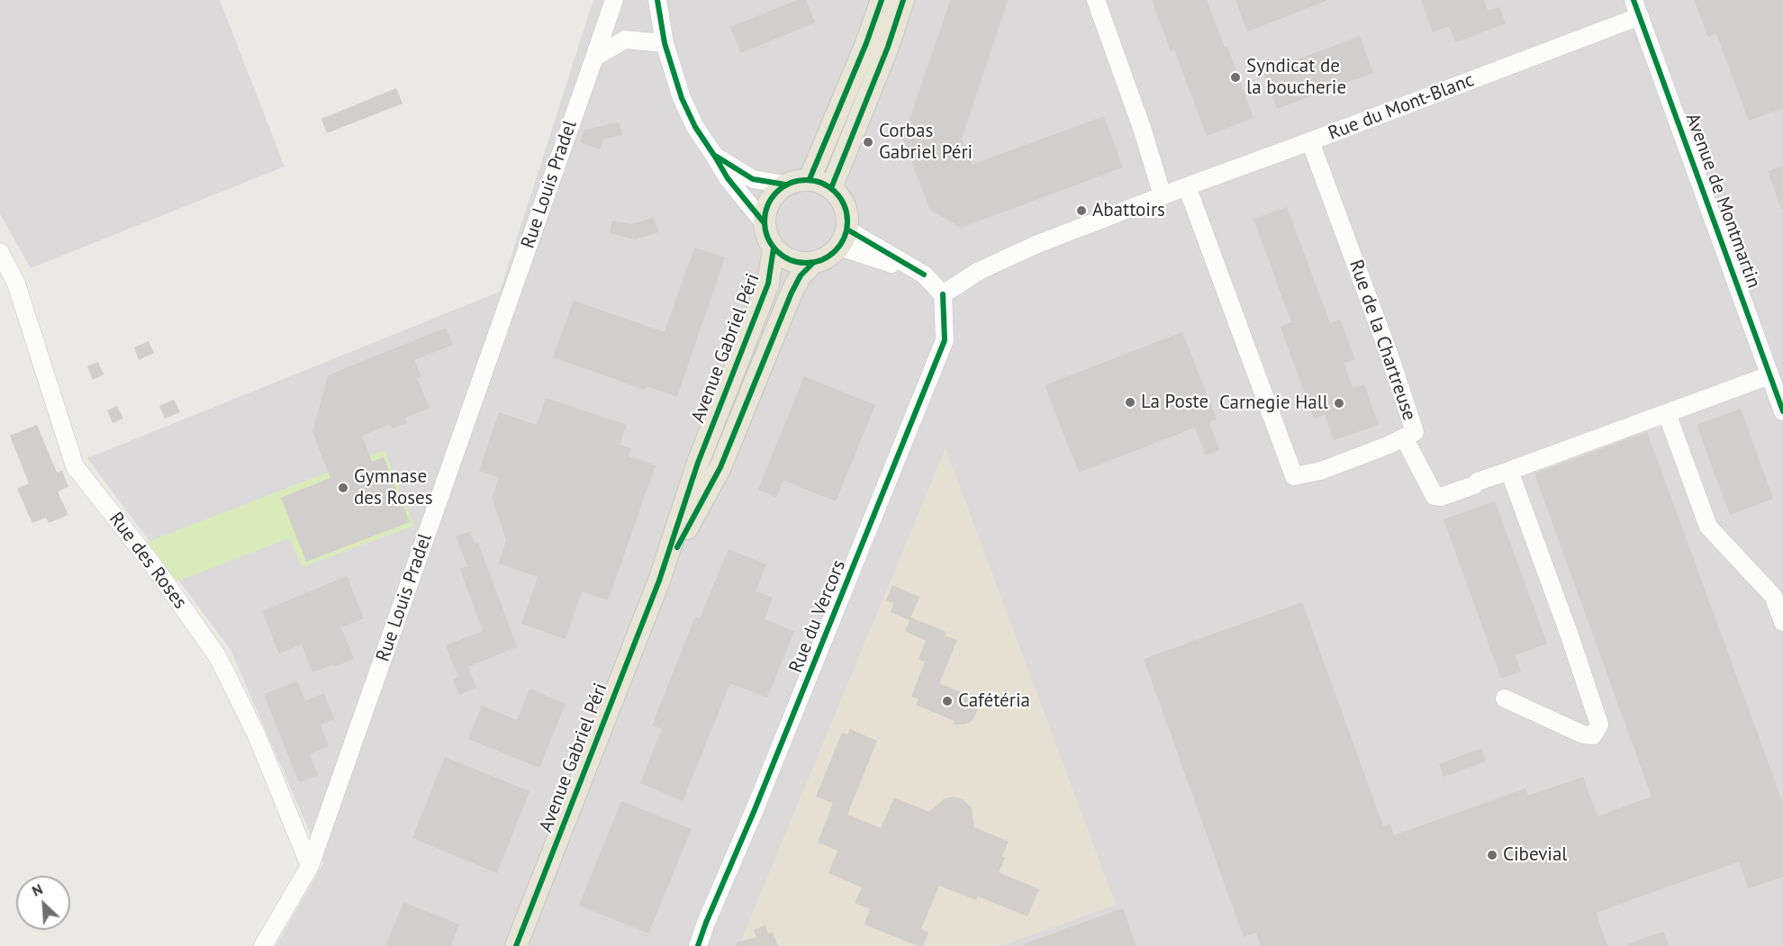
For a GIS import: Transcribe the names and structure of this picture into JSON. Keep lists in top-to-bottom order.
{
  "streets": {
    "main road": ["Avenue Gabriel Péri"],
    "street": [
      "Rue du Mont-Blanc",
      "Rue Louis Pradel",
      "Avenue de Montmartin",
      "Rue de la Chartreuse",
      "Rue des Roses",
      "Rue du Vercors"
    ]
  },
  "crossings": [
    ["Rue du Mont-Blanc", "Avenue de Montmartin"],
    ["Rue du Mont-Blanc", "Rue de la Chartreuse"],
    ["Rue du Mont-Blanc", "Rue du Vercors"],
    ["Rue Louis Pradel", "Rue des Roses"]
  ],
  "places": [
    "Syndicat de la boucherie",
    "Corbas Gabriel Péri",
    "Abattoirs",
    "La Poste",
    "Carnegie Hall",
    "Gymnase des Roses",
    "Cafétéria",
    "Cibevial"
  ],
  "north": "top left"
}
